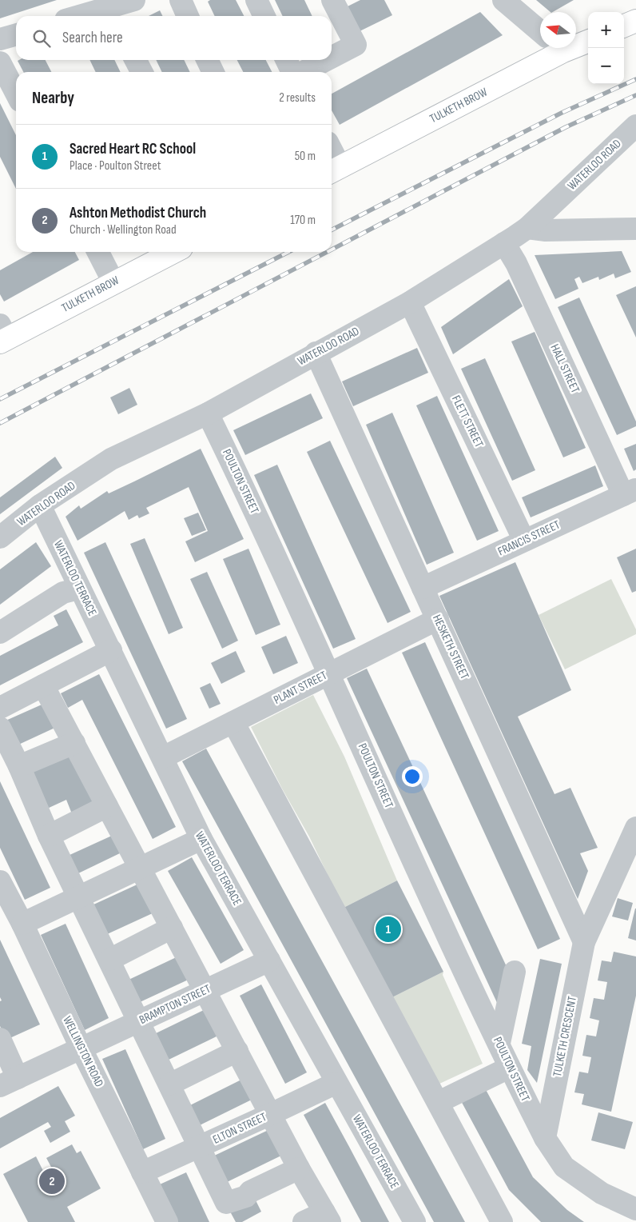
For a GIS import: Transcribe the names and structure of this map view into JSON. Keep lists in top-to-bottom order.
{
  "streets": {
    "main road": ["TULKETH BROW"],
    "street": [
      "WATERLOO ROAD",
      "HALL STREET",
      "FLETT STREET",
      "POULTON STREET",
      "FRANCIS STREET",
      "WATERLOO TERRACE",
      "HESKETH STREET",
      "PLANT STREET",
      "BRAMPTON STREET",
      "TULKETH CRESCENT",
      "WELLINGTON ROAD",
      "ELTON STREET"
    ]
  },
  "crossings": [
    ["WATERLOO ROAD", "HALL STREET"],
    ["WATERLOO ROAD", "FLETT STREET"],
    ["WATERLOO ROAD", "POULTON STREET"],
    ["WATERLOO ROAD", "WATERLOO TERRACE"],
    ["WATERLOO ROAD", "HESKETH STREET"],
    ["HALL STREET", "FRANCIS STREET"],
    ["FLETT STREET", "FRANCIS STREET"],
    ["POULTON STREET", "PLANT STREET"],
    ["POULTON STREET", "TULKETH CRESCENT"],
    ["FRANCIS STREET", "HESKETH STREET"],
    ["WATERLOO TERRACE", "PLANT STREET"],
    ["WATERLOO TERRACE", "BRAMPTON STREET"],
    ["WATERLOO TERRACE", "ELTON STREET"],
    ["HESKETH STREET", "PLANT STREET"],
    ["HESKETH STREET", "TULKETH CRESCENT"],
    ["BRAMPTON STREET", "WELLINGTON ROAD"],
    ["WELLINGTON ROAD", "ELTON STREET"]
  ],
  "north": "left",
  "page": {
    "map_buttons": ["+", "−"],
    "search": "Search here",
    "heading": ["Nearby", "2 results"],
    "list": [
      {
        "mark": "1",
        "name": "Sacred Heart RC School",
        "note": "Place · Poulton Street",
        "value": "50 m"
      },
      {
        "mark": "2",
        "name": "Ashton Methodist Church",
        "note": "Church · Wellington Road",
        "value": "170 m"
      }
    ],
    "pins": ["1", "2"]
  }
}
